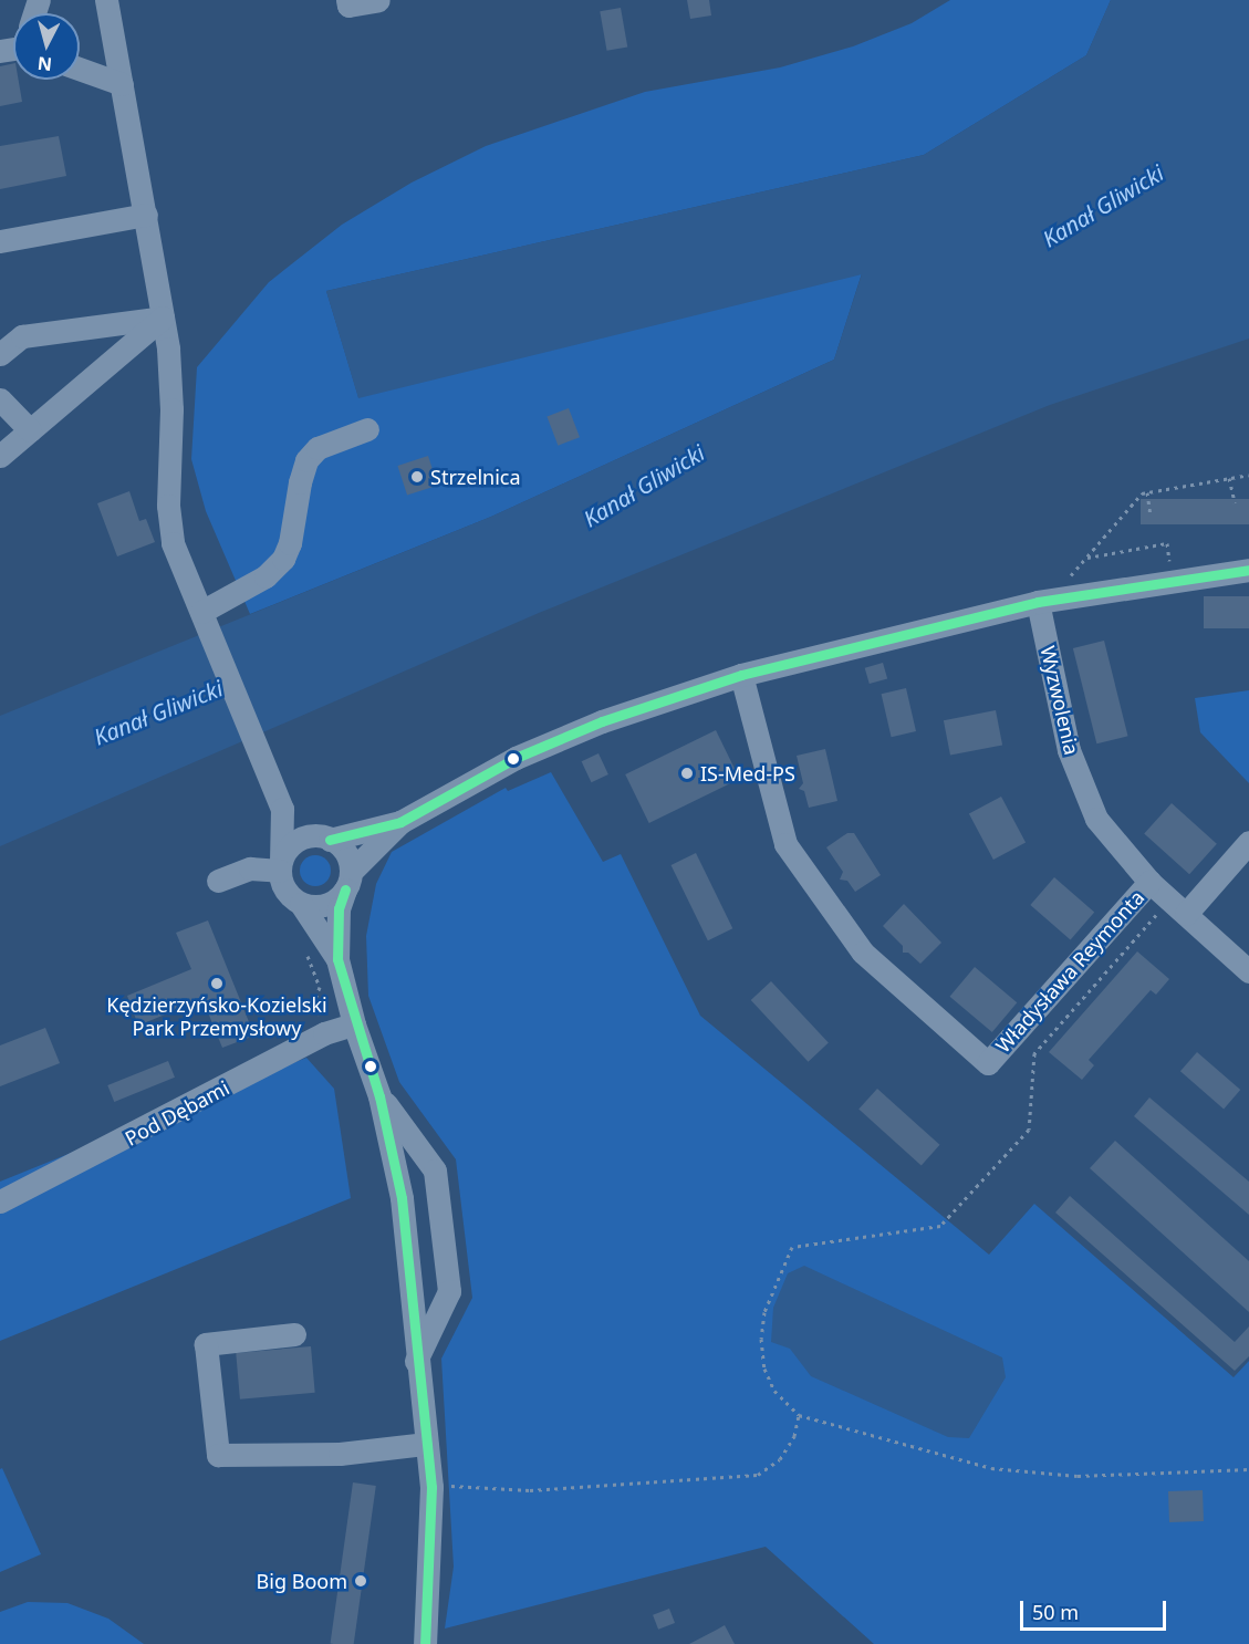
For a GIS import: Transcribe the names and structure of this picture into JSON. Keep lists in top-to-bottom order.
{
  "streets": {
    "street": ["Wyzwolenia", "Władysława Reymonta", "Pod Dębami"]
  },
  "crossings": [
    ["Wyzwolenia", "Władysława Reymonta"]
  ],
  "water": ["Kanał Gliwicki"],
  "places": [
    "Strzelnica",
    "IS-Med-PS",
    "Kędzierzyńsko-Kozielski Park Przemysłowy",
    "Big Boom"
  ],
  "scale_bar": "50 m",
  "north": "bottom"
}
